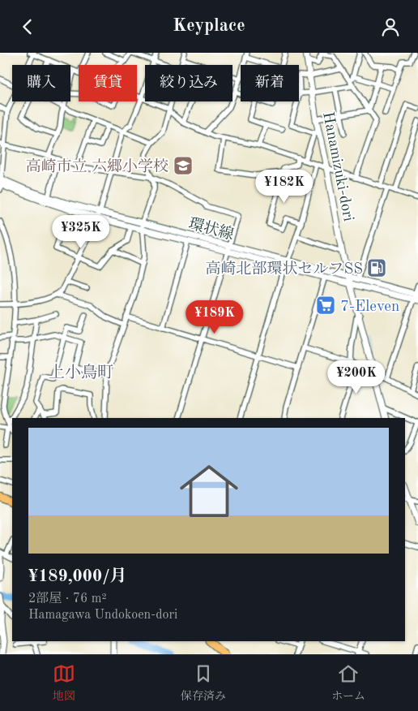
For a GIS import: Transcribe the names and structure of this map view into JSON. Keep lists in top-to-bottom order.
{
  "streets": {
    "street": ["Hanamizuki-dori", "環状線"]
  },
  "crossings": [
    ["Hanamizuki-dori", "環状線"]
  ],
  "districts": ["上小鳥町"],
  "places": {
    "school or university": ["高崎市立 六郷小学校"],
    "fuel station": ["高崎北部環状セルフSS"],
    "supermarket": ["7-Eleven"]
  },
  "page": {
    "header": "Keyplace",
    "chip": [
      "購入",
      "賃貸",
      "絞り込み",
      "新着"
    ],
    "price": [
      "¥182K",
      "¥325K",
      "¥189K",
      "¥200K"
    ],
    "list": [
      {
        "name": "¥189,000/月",
        "note": "2部屋 · 76 m² · Hamagawa Undokoen-dori"
      }
    ],
    "tabs": ["地図", "保存済み", "ホーム"]
  }
}
